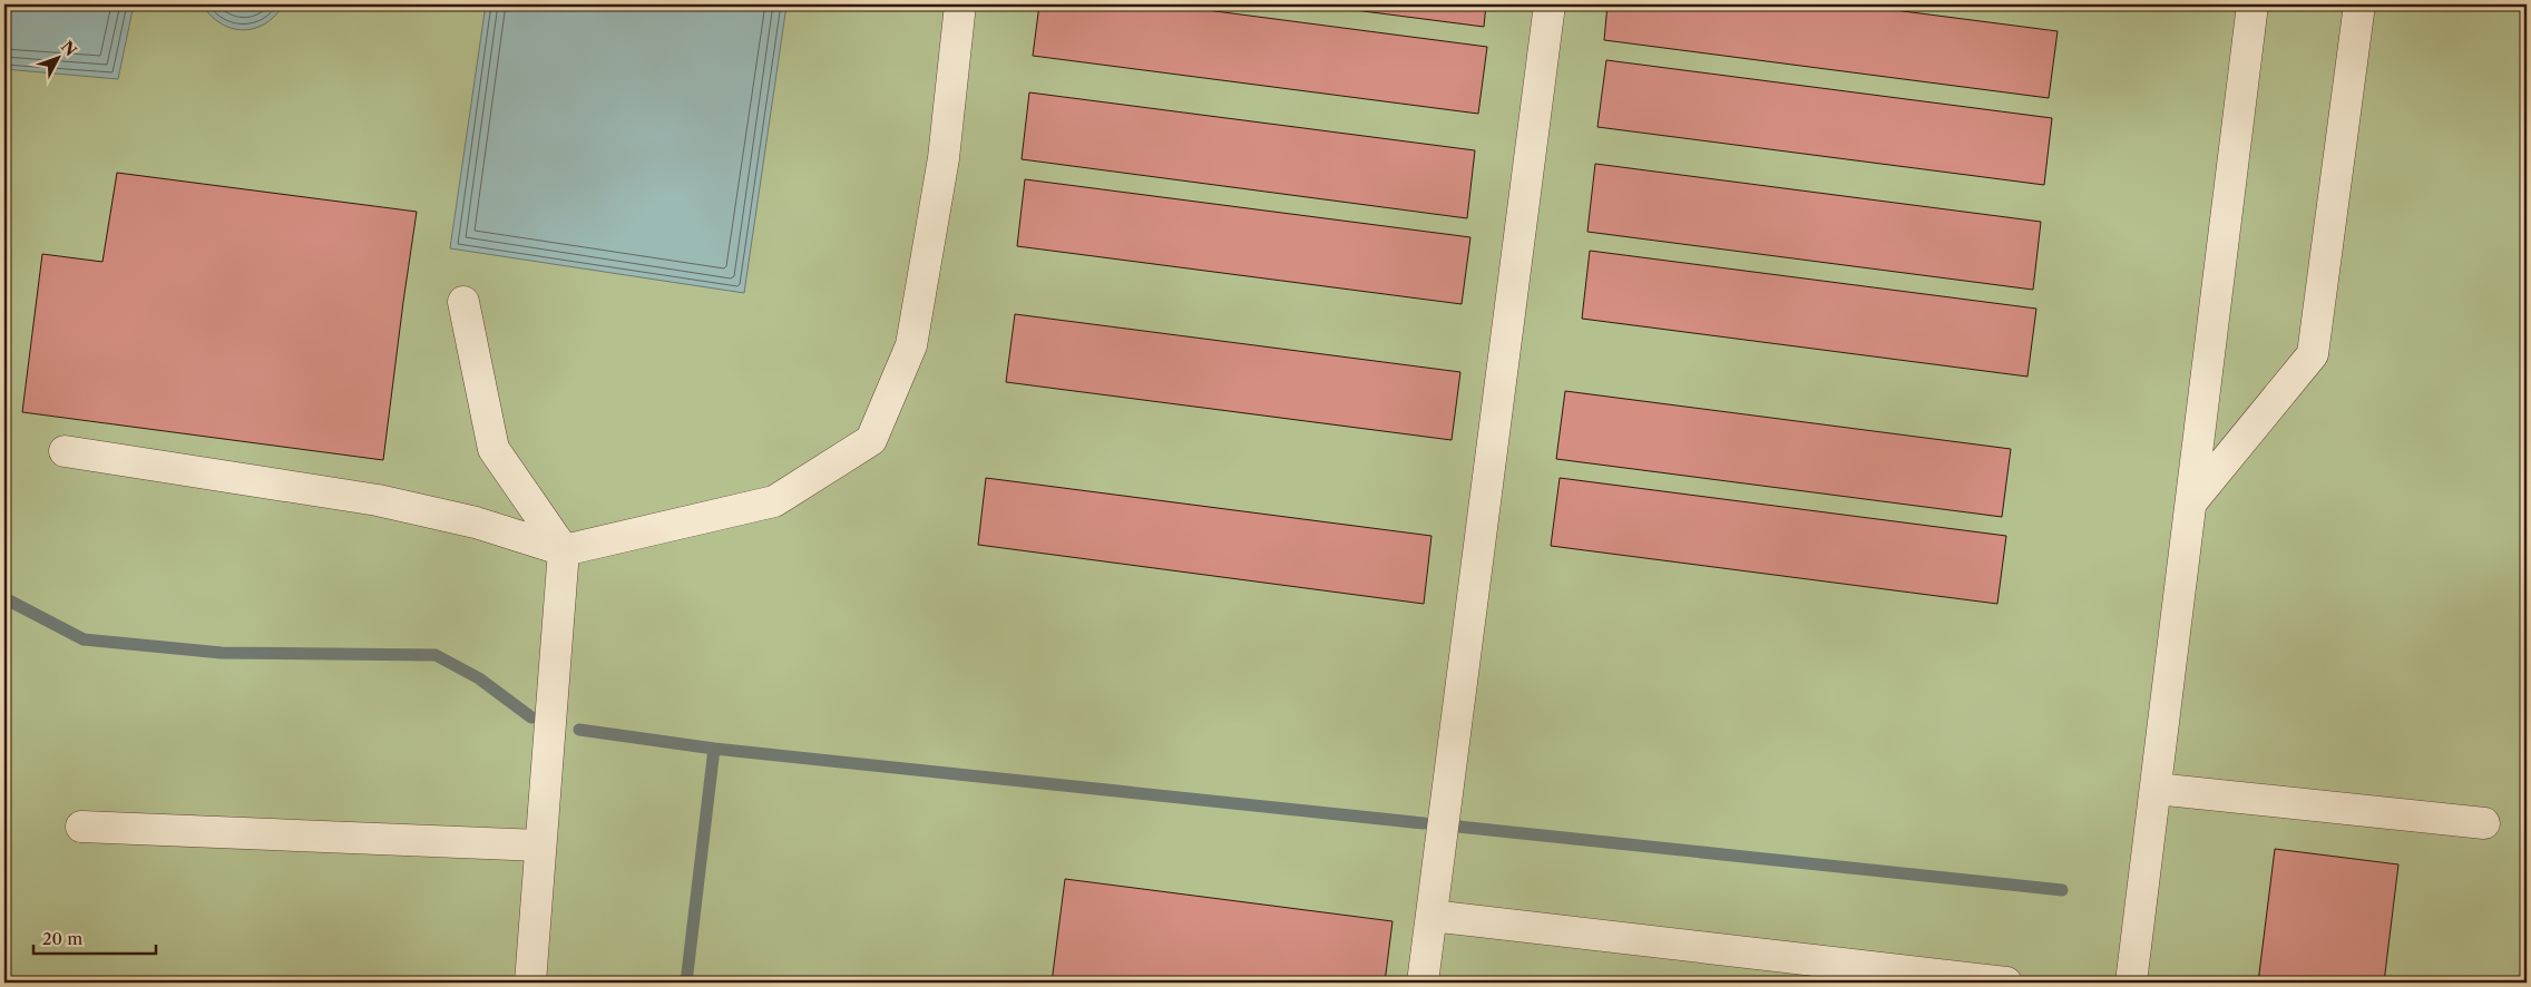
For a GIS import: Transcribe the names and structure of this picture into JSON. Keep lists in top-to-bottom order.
{
  "scale_bar": "20 m",
  "north": "top right"
}
